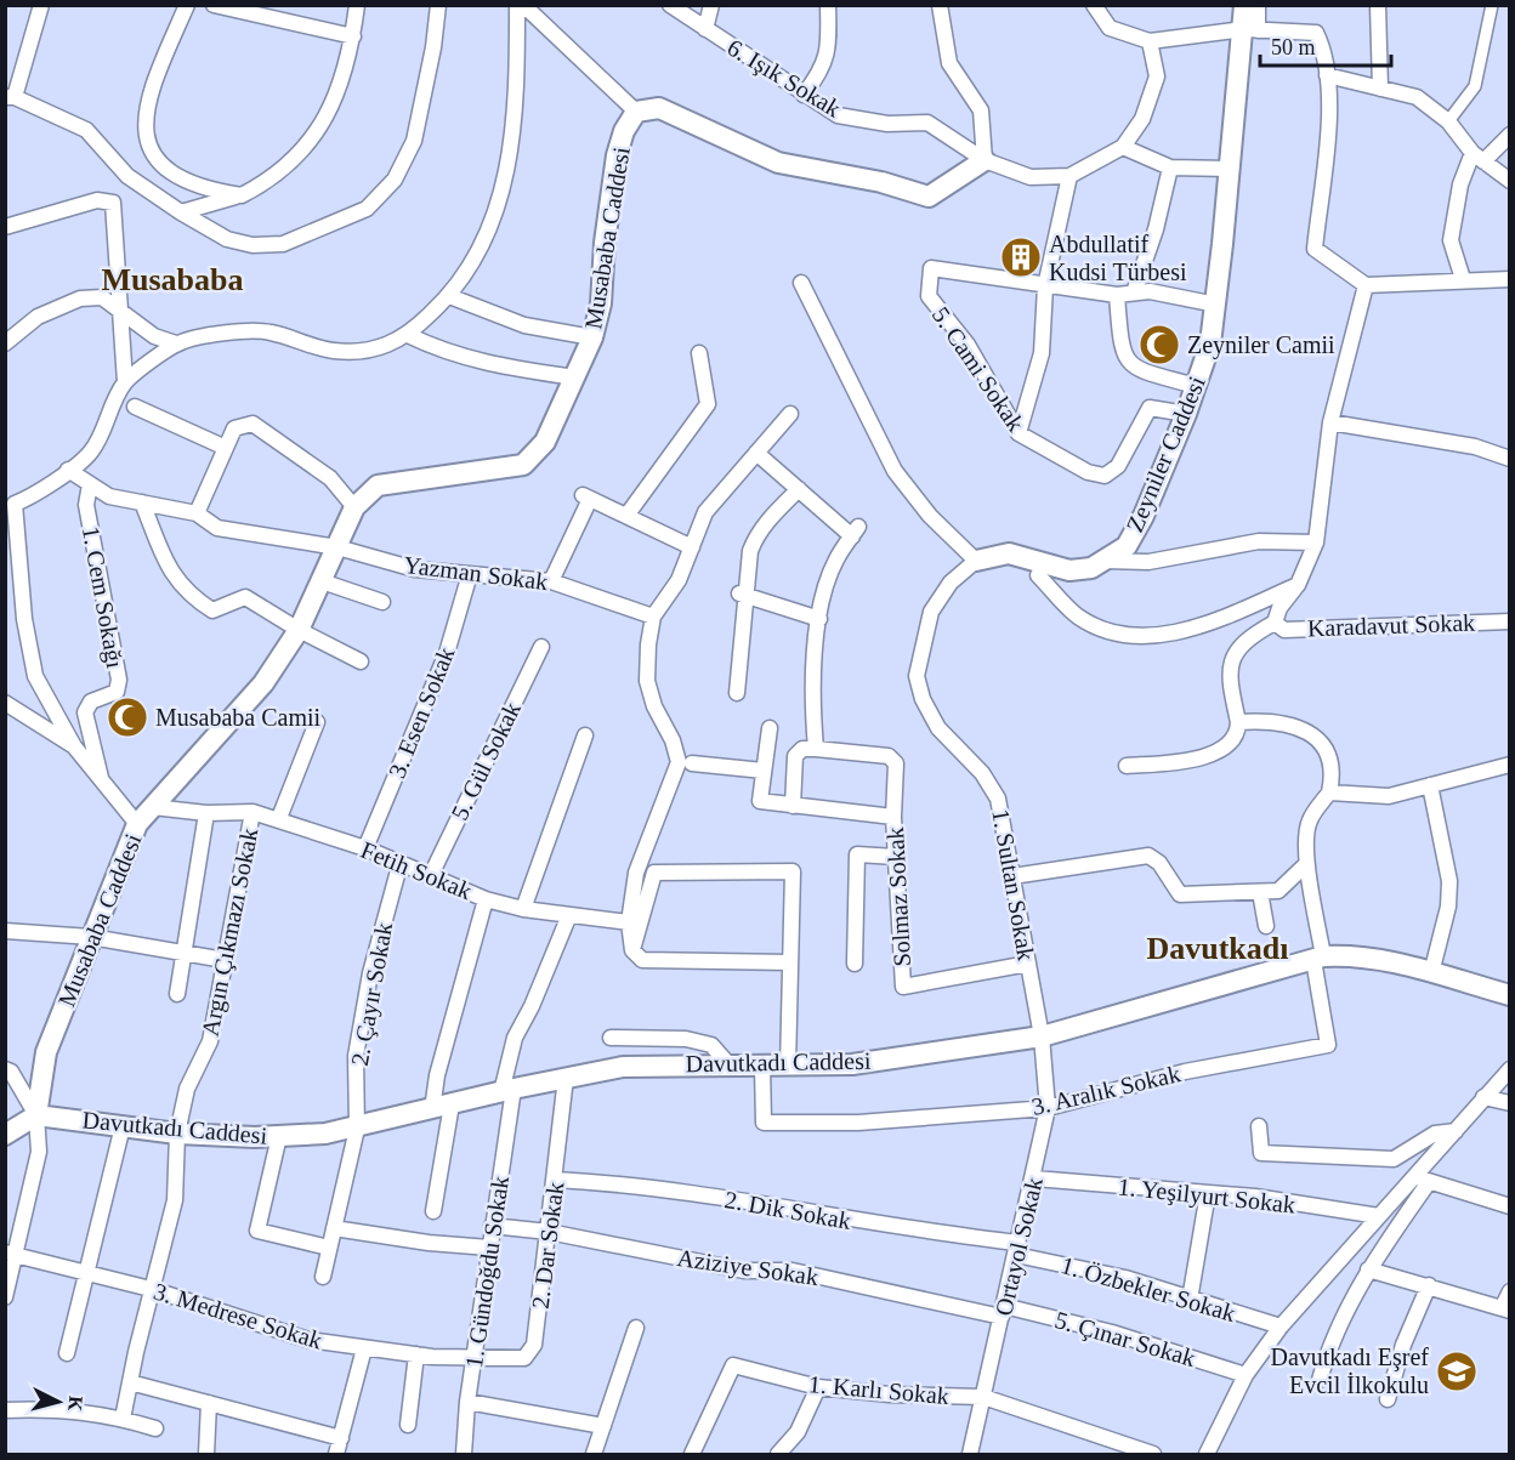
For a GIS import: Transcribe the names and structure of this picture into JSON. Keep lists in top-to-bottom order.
{
  "streets": {
    "main road": ["Musababa Caddesi", "Zeyniler Caddesi", "Davutkadı Caddesi"],
    "street": [
      "6. Işık Sokak",
      "5. Cami Sokak",
      "Yazman Sokak",
      "1. Cem Sokağı",
      "Karadavut Sokak",
      "3. Esen Sokak",
      "5. Gül Sokak",
      "Fetih Sokak",
      "1. Sultan Sokak",
      "Solmaz Sokak",
      "Argın Çıkmazı Sokak",
      "2. Çayır Sokak",
      "3. Aralık Sokak",
      "1. Yeşilyurt Sokak",
      "2. Dik Sokak",
      "2. Dar Sokak",
      "Ortayol Sokak",
      "Aziziye Sokak",
      "1. Gündoğdu Sokak",
      "1. Özbekler Sokak",
      "3. Medrese Sokak",
      "5. Çınar Sokak",
      "1. Karlı Sokak"
    ]
  },
  "crossings": [
    ["Musababa Caddesi", "Yazman Sokak"],
    ["Musababa Caddesi", "Fetih Sokak"],
    ["Musababa Caddesi", "Davutkadı Caddesi"],
    ["5. Cami Sokak", "Zeyniler Caddesi"],
    ["Zeyniler Caddesi", "1. Sultan Sokak"],
    ["Yazman Sokak", "1. Cem Sokağı"],
    ["Yazman Sokak", "3. Esen Sokak"],
    ["3. Esen Sokak", "Fetih Sokak"],
    ["5. Gül Sokak", "Fetih Sokak"],
    ["Fetih Sokak", "Argın Çıkmazı Sokak"],
    ["Fetih Sokak", "2. Çayır Sokak"],
    ["Fetih Sokak", "1. Gündoğdu Sokak"],
    ["1. Sultan Sokak", "Solmaz Sokak"],
    ["1. Sultan Sokak", "Davutkadı Caddesi"],
    ["1. Sultan Sokak", "Ortayol Sokak"],
    ["Argın Çıkmazı Sokak", "Davutkadı Caddesi"],
    ["Argın Çıkmazı Sokak", "3. Medrese Sokak"],
    ["2. Çayır Sokak", "Davutkadı Caddesi"],
    ["Davutkadı Caddesi", "3. Aralık Sokak"],
    ["Davutkadı Caddesi", "2. Dar Sokak"],
    ["Davutkadı Caddesi", "Ortayol Sokak"],
    ["Davutkadı Caddesi", "1. Gündoğdu Sokak"],
    ["3. Aralık Sokak", "Ortayol Sokak"],
    ["1. Yeşilyurt Sokak", "Ortayol Sokak"],
    ["2. Dik Sokak", "2. Dar Sokak"],
    ["2. Dik Sokak", "Ortayol Sokak"],
    ["2. Dik Sokak", "1. Özbekler Sokak"],
    ["2. Dar Sokak", "Aziziye Sokak"],
    ["2. Dar Sokak", "1. Gündoğdu Sokak"],
    ["2. Dar Sokak", "3. Medrese Sokak"],
    ["Ortayol Sokak", "Aziziye Sokak"],
    ["Ortayol Sokak", "1. Özbekler Sokak"],
    ["Ortayol Sokak", "5. Çınar Sokak"],
    ["Ortayol Sokak", "1. Karlı Sokak"],
    ["Aziziye Sokak", "1. Gündoğdu Sokak"],
    ["Aziziye Sokak", "5. Çınar Sokak"],
    ["1. Gündoğdu Sokak", "3. Medrese Sokak"]
  ],
  "districts": ["Musababa", "Davutkadı"],
  "places": {
    "building": ["Abdullatif Kudsi Türbesi"],
    "mosque": ["Zeyniler Camii", "Musababa Camii"],
    "school or university": ["Davutkadı Eşref Evcil İlkokulu"]
  },
  "scale_bar": "50 m",
  "north": "right"
}
